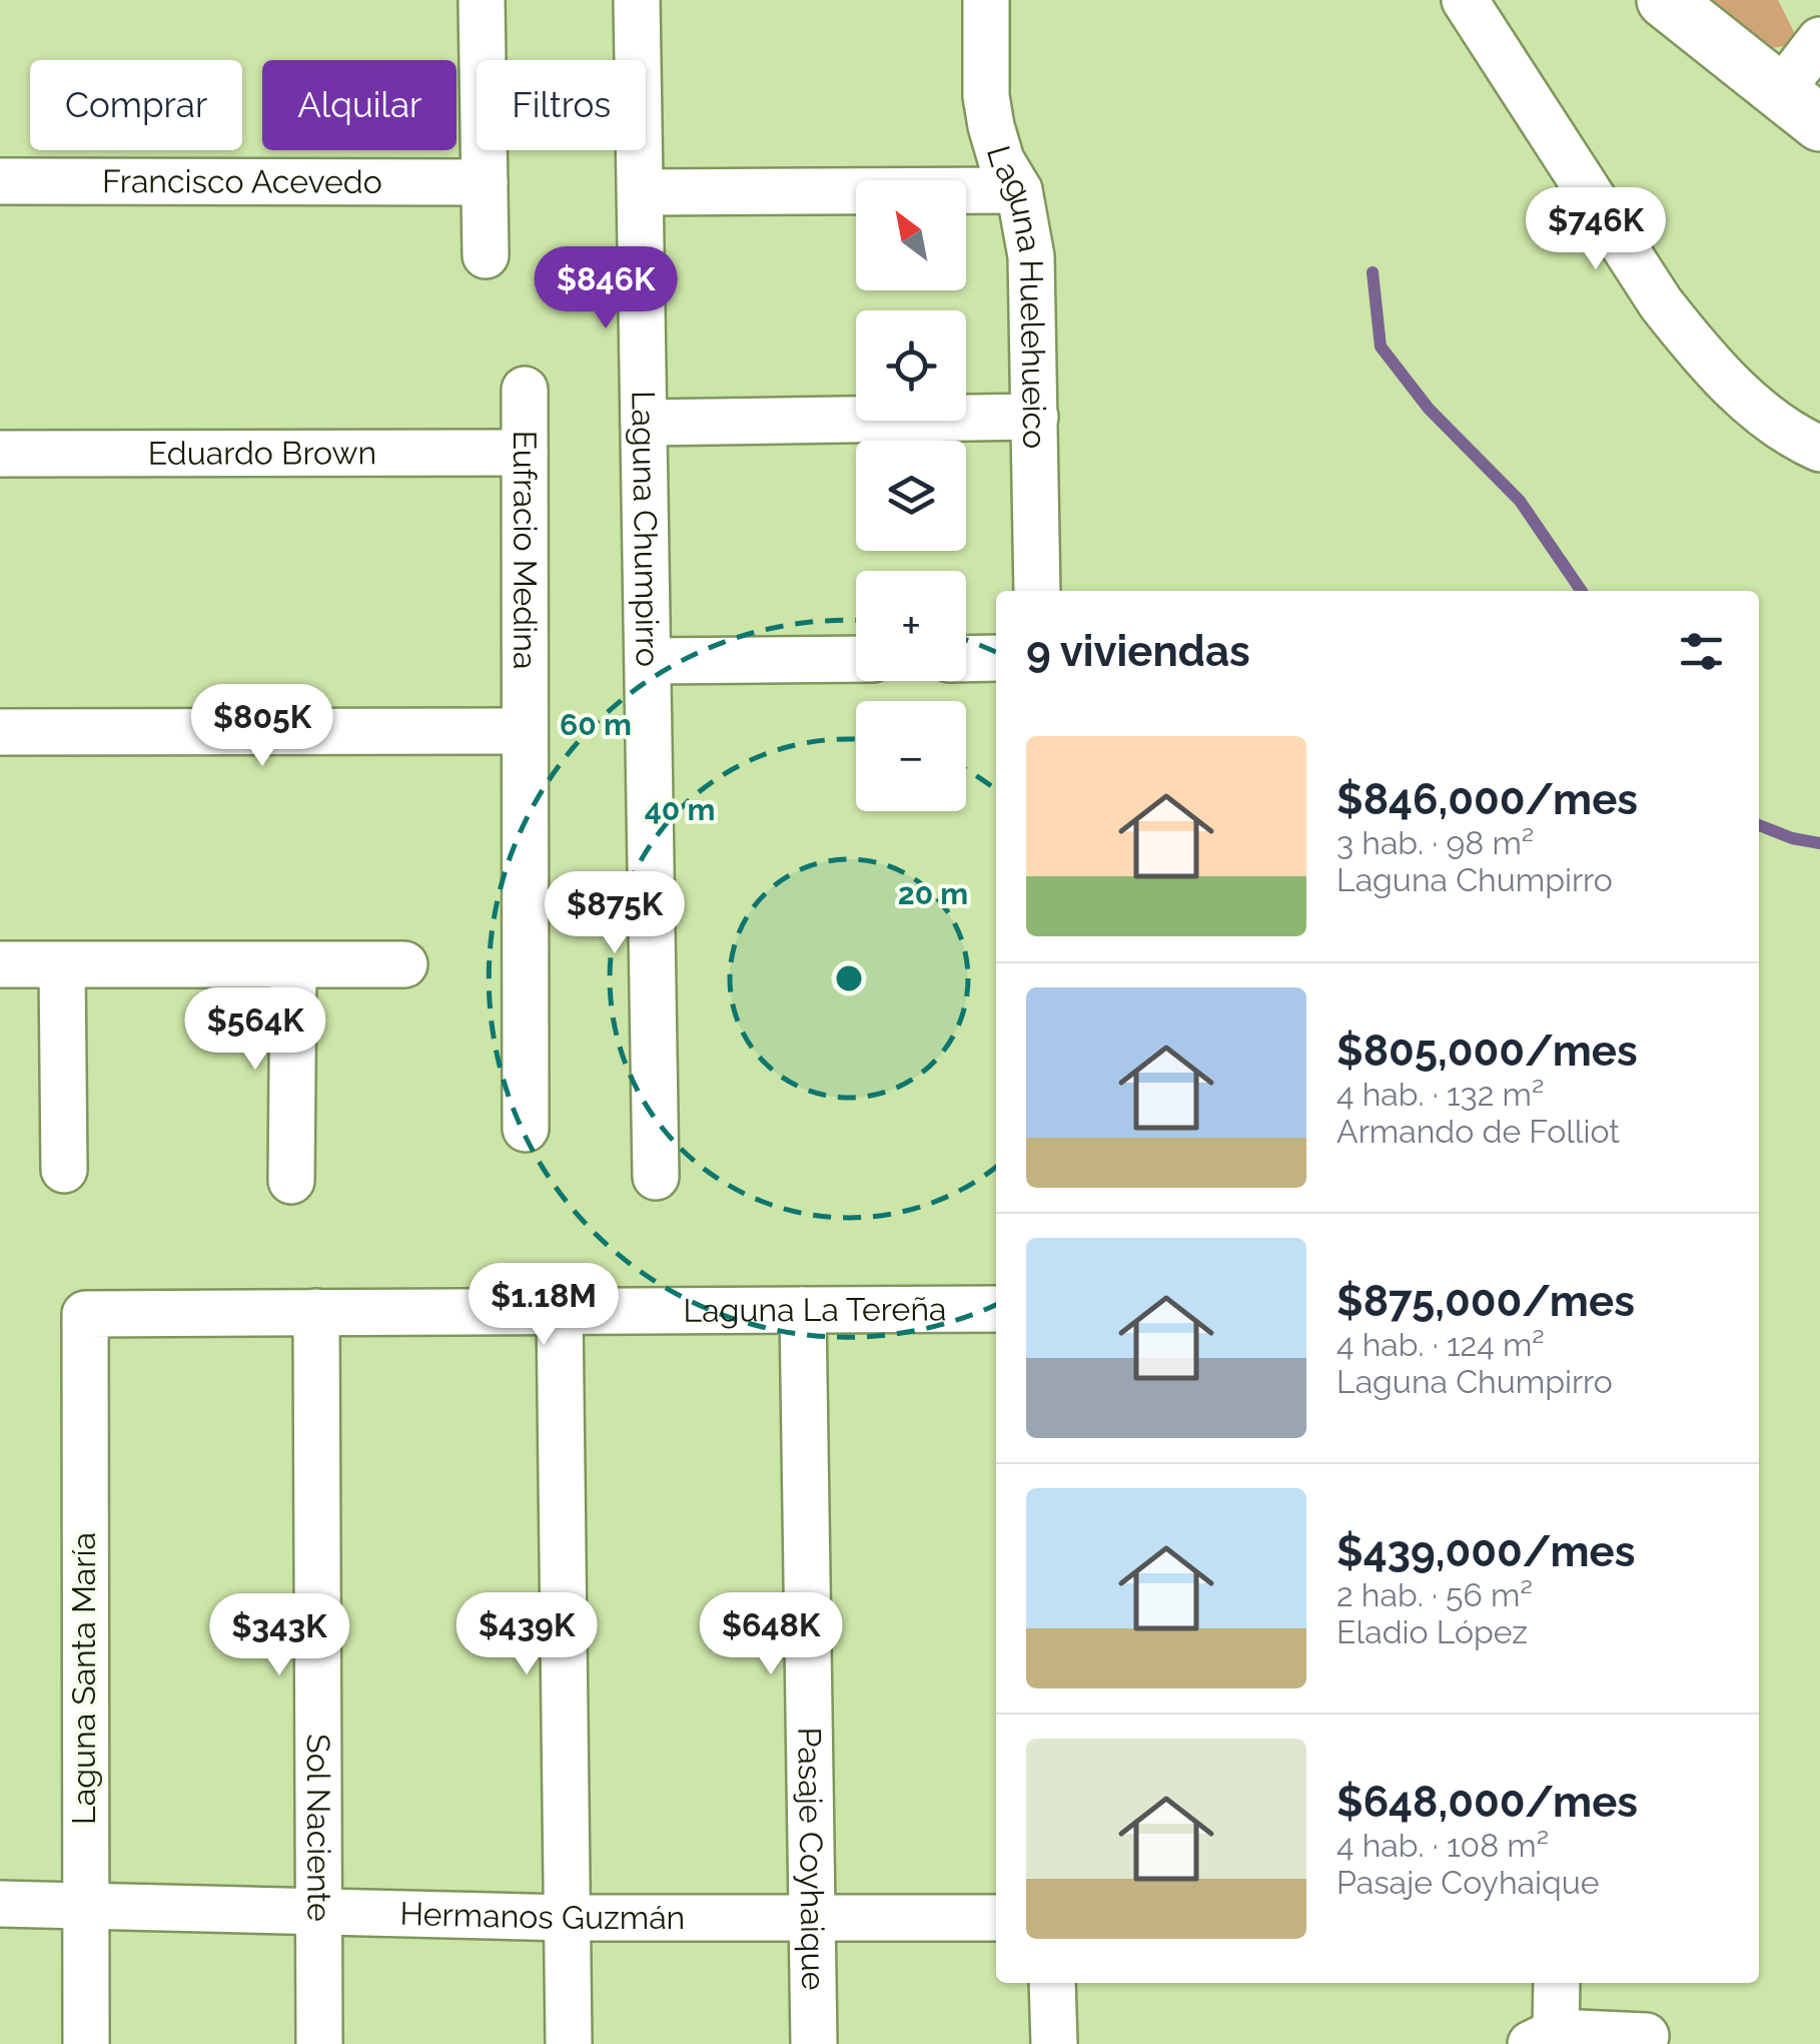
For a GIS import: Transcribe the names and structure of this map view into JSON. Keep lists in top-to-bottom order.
{
  "streets": {
    "street": [
      "Francisco Acevedo",
      "Laguna Huelehueico",
      "Eduardo Brown",
      "Laguna Chumpirro",
      "Eufracio Medina",
      "Laguna La Tereña",
      "Laguna Santa María",
      "Sol Naciente",
      "Pasaje Coyhaique",
      "Hermanos Guzmán"
    ]
  },
  "crossings": [
    ["Eduardo Brown", "Eufracio Medina"],
    ["Laguna La Tereña", "Laguna Santa María"],
    ["Laguna La Tereña", "Sol Naciente"],
    ["Laguna La Tereña", "Pasaje Coyhaique"],
    ["Laguna Santa María", "Hermanos Guzmán"],
    ["Sol Naciente", "Hermanos Guzmán"],
    ["Pasaje Coyhaique", "Hermanos Guzmán"]
  ],
  "north": "top left",
  "page": {
    "chip": ["Comprar", "Alquilar", "Filtros"],
    "map_buttons": ["+", "−"],
    "price": [
      "$746K",
      "$846K",
      "$805K",
      "$875K",
      "$564K",
      "$1.18M",
      "$439K",
      "$648K",
      "$343K"
    ],
    "heading": "9 viviendas",
    "list": [
      {
        "name": "$846,000/mes",
        "note": "3 hab. · 98 m² · Laguna Chumpirro"
      },
      {
        "name": "$805,000/mes",
        "note": "4 hab. · 132 m² · Armando de Folliot"
      },
      {
        "name": "$875,000/mes",
        "note": "4 hab. · 124 m² · Laguna Chumpirro"
      },
      {
        "name": "$439,000/mes",
        "note": "2 hab. · 56 m² · Eladio López"
      },
      {
        "name": "$648,000/mes",
        "note": "4 hab. · 108 m² · Pasaje Coyhaique"
      }
    ]
  },
  "rings": ["60 m", "40 m", "20 m"]
}
